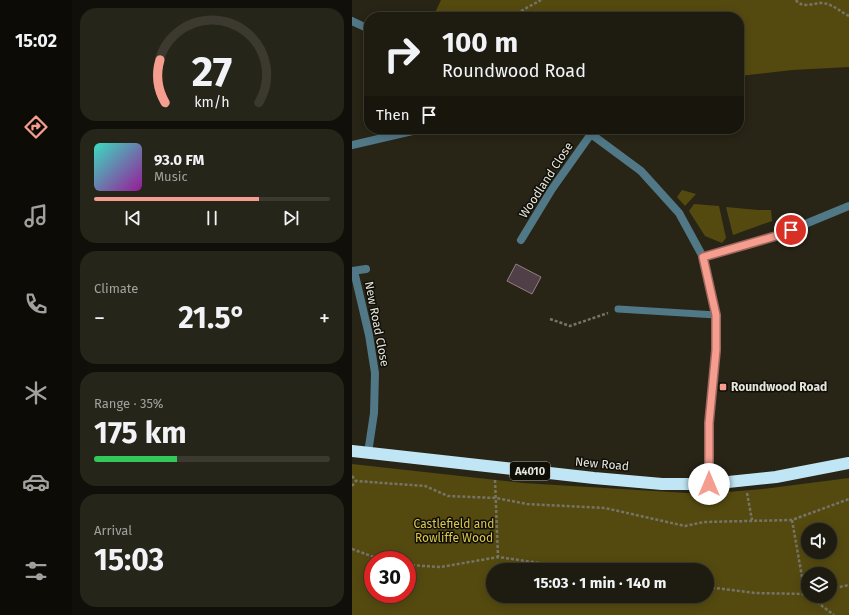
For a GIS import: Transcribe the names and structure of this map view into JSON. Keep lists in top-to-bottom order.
{
  "streets": {
    "highway": ["New Road", "A4010"],
    "street": ["Woodland Close", "New Road Close"]
  },
  "crossings": [
    ["New Road Close", "New Road"]
  ],
  "parks": ["Castlefield and Rowliffe Wood"],
  "places": {
    "transit": ["Roundwood Road"]
  },
  "page": {
    "tabs": "15:02",
    "turn": ["100 m", "Roundwood Road"],
    "then": "Then",
    "song": ["93.0 FM", "Music"],
    "tile": [
      "Climate",
      ["Range · 35%", "175 km"],
      ["Arrival", "15:03"]
    ],
    "heat": ["−", "21.5°", "+"],
    "limit": "30",
    "trip": "15:03 · 1 min · 140 m",
    "gauge": ["27", "km/h"]
  }
}
